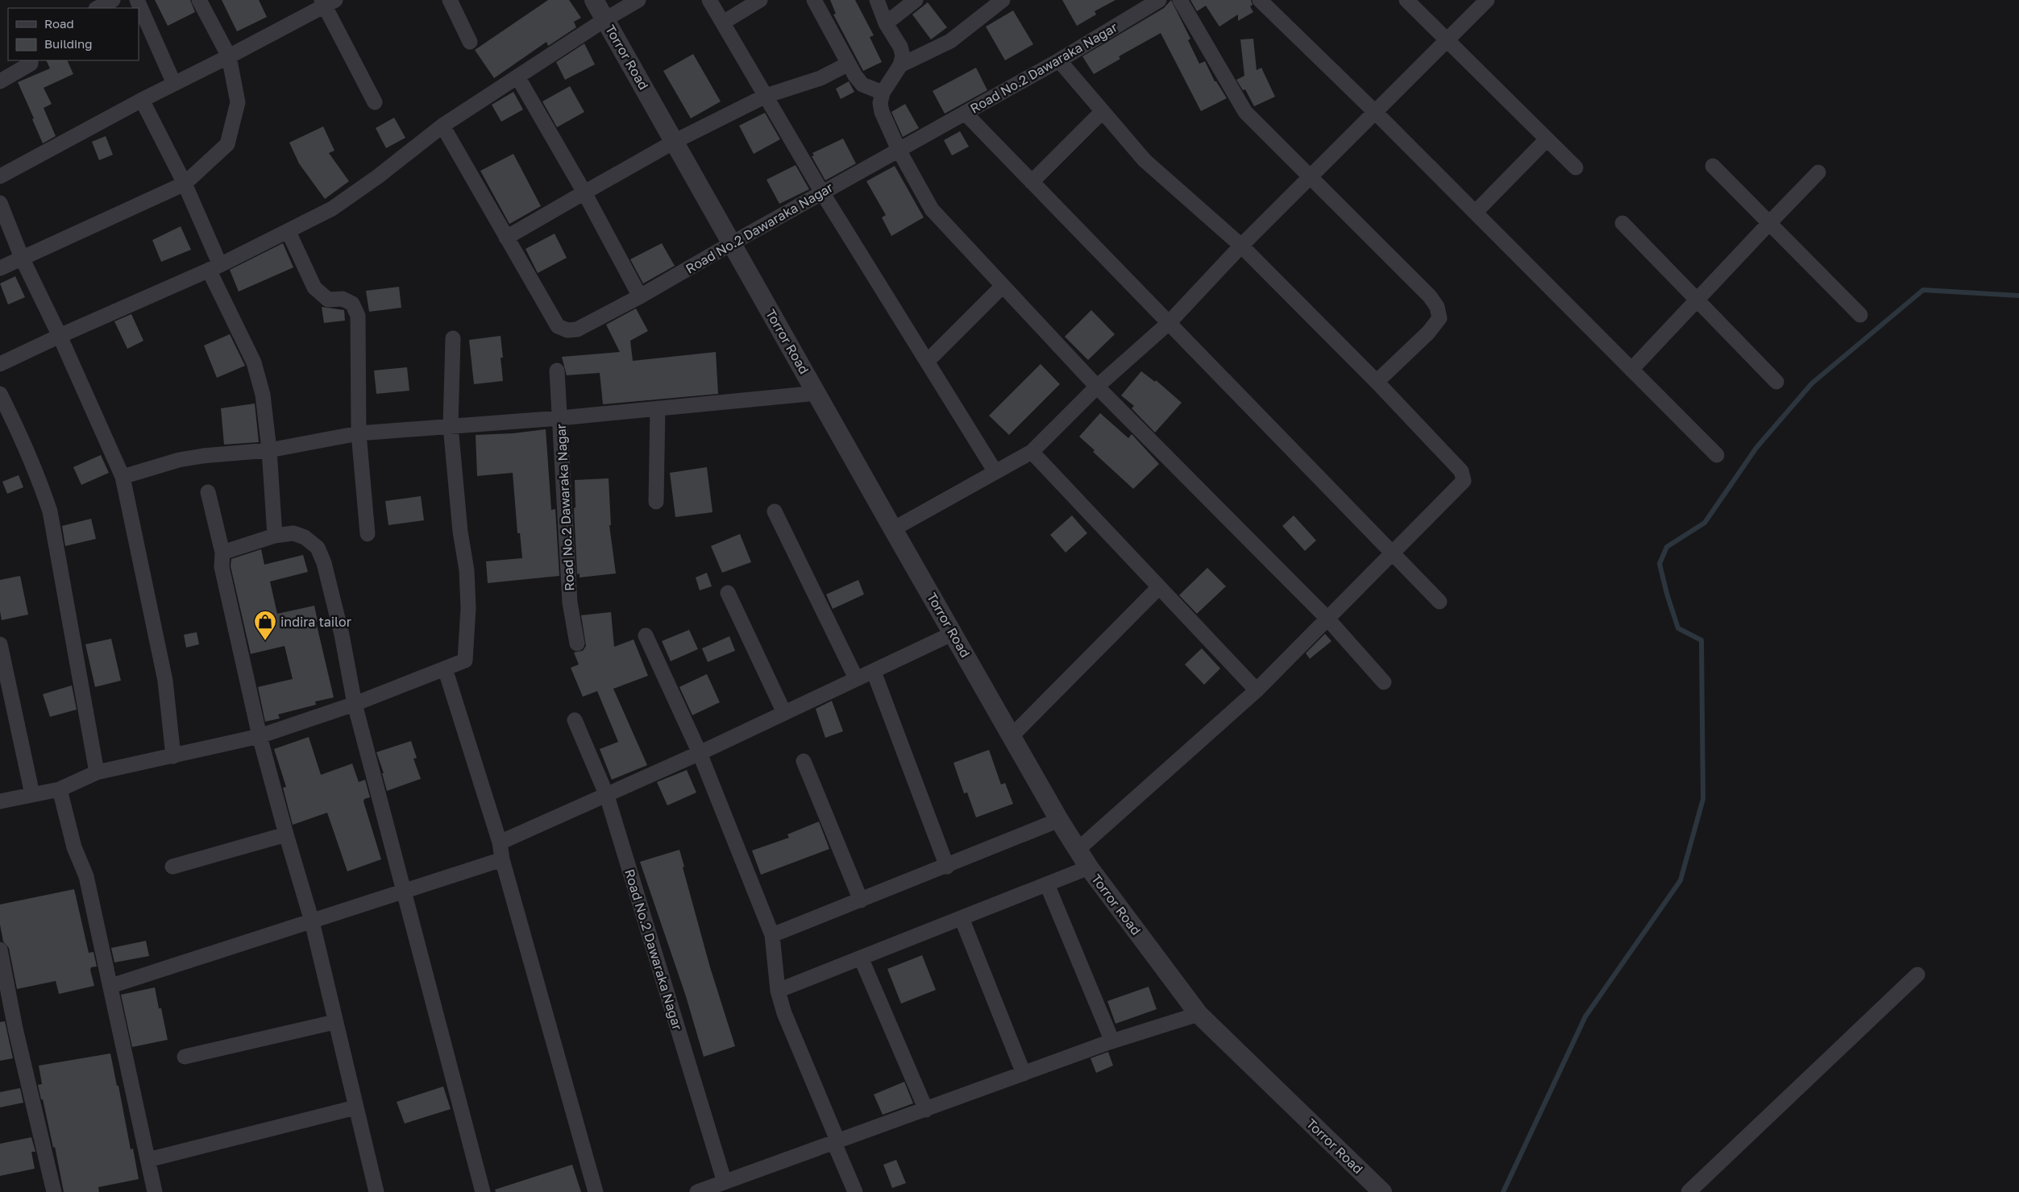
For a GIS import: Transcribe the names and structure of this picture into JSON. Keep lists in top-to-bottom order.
{
  "streets": {
    "street": ["Torror Road", "Road No.2 Dawaraka Nagar"]
  },
  "crossings": [
    ["Torror Road", "Road No.2 Dawaraka Nagar"]
  ],
  "places": {
    "shop": ["indira tailor"]
  },
  "legend": ["Road", "Building"]
}
